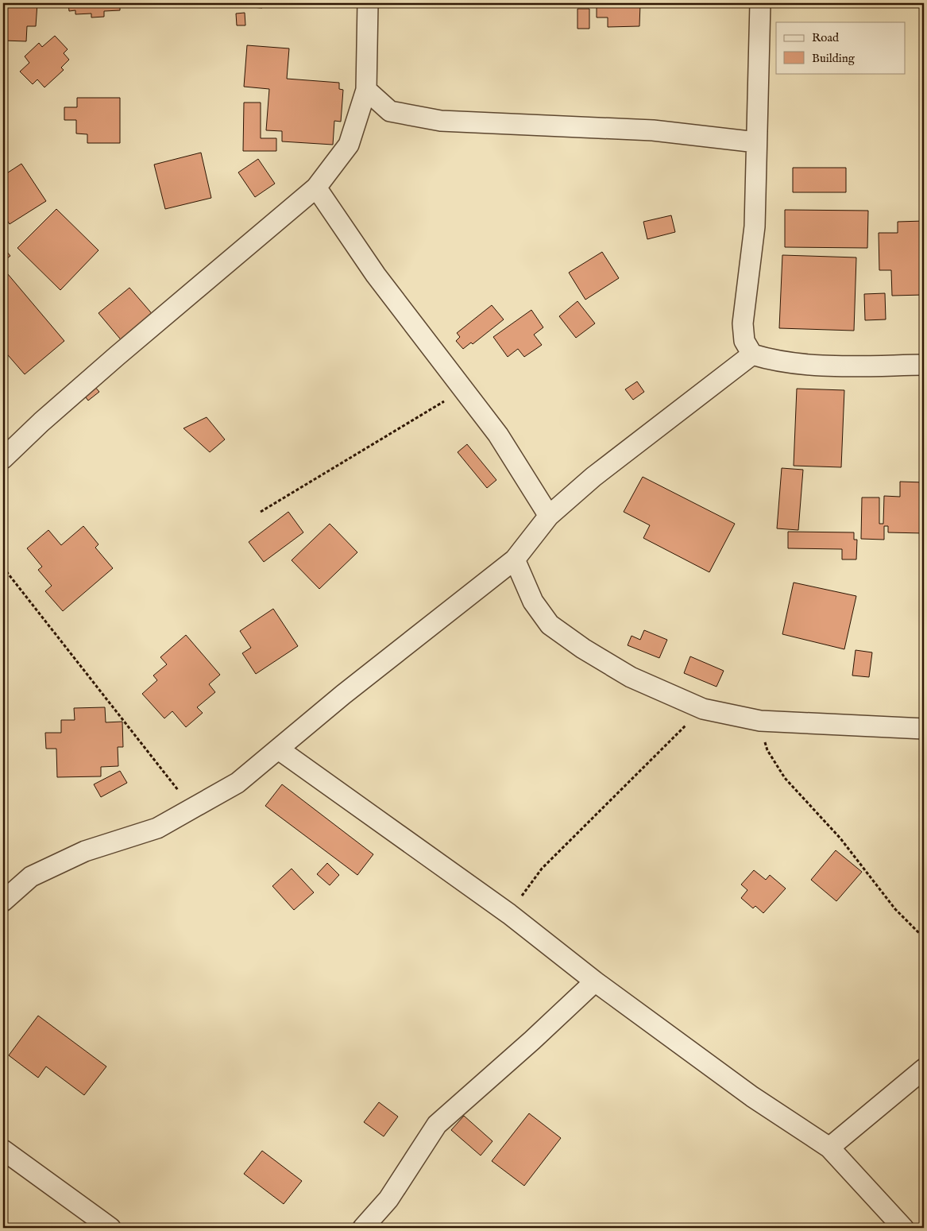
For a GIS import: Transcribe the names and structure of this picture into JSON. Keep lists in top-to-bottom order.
{
  "legend": ["Road", "Building"]
}
